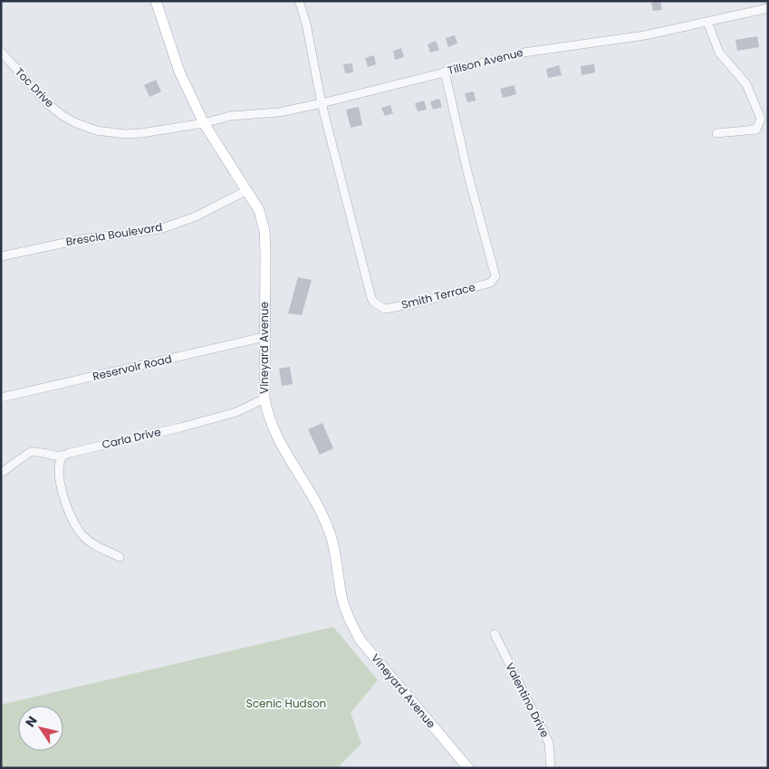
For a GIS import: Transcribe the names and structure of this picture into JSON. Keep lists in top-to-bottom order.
{
  "streets": {
    "main road": ["Vineyard Avenue"],
    "street": [
      "Tillson Avenue",
      "Toc Drive",
      "Brescia Boulevard",
      "Smith Terrace",
      "Reservoir Road",
      "Carla Drive",
      "Valentino Drive"
    ]
  },
  "crossings": [
    ["Tillson Avenue", "Toc Drive"],
    ["Tillson Avenue", "Smith Terrace"],
    ["Tillson Avenue", "Vineyard Avenue"],
    ["Toc Drive", "Vineyard Avenue"],
    ["Brescia Boulevard", "Vineyard Avenue"],
    ["Vineyard Avenue", "Reservoir Road"],
    ["Vineyard Avenue", "Carla Drive"]
  ],
  "parks": ["Scenic Hudson"],
  "north": "top left"
}
